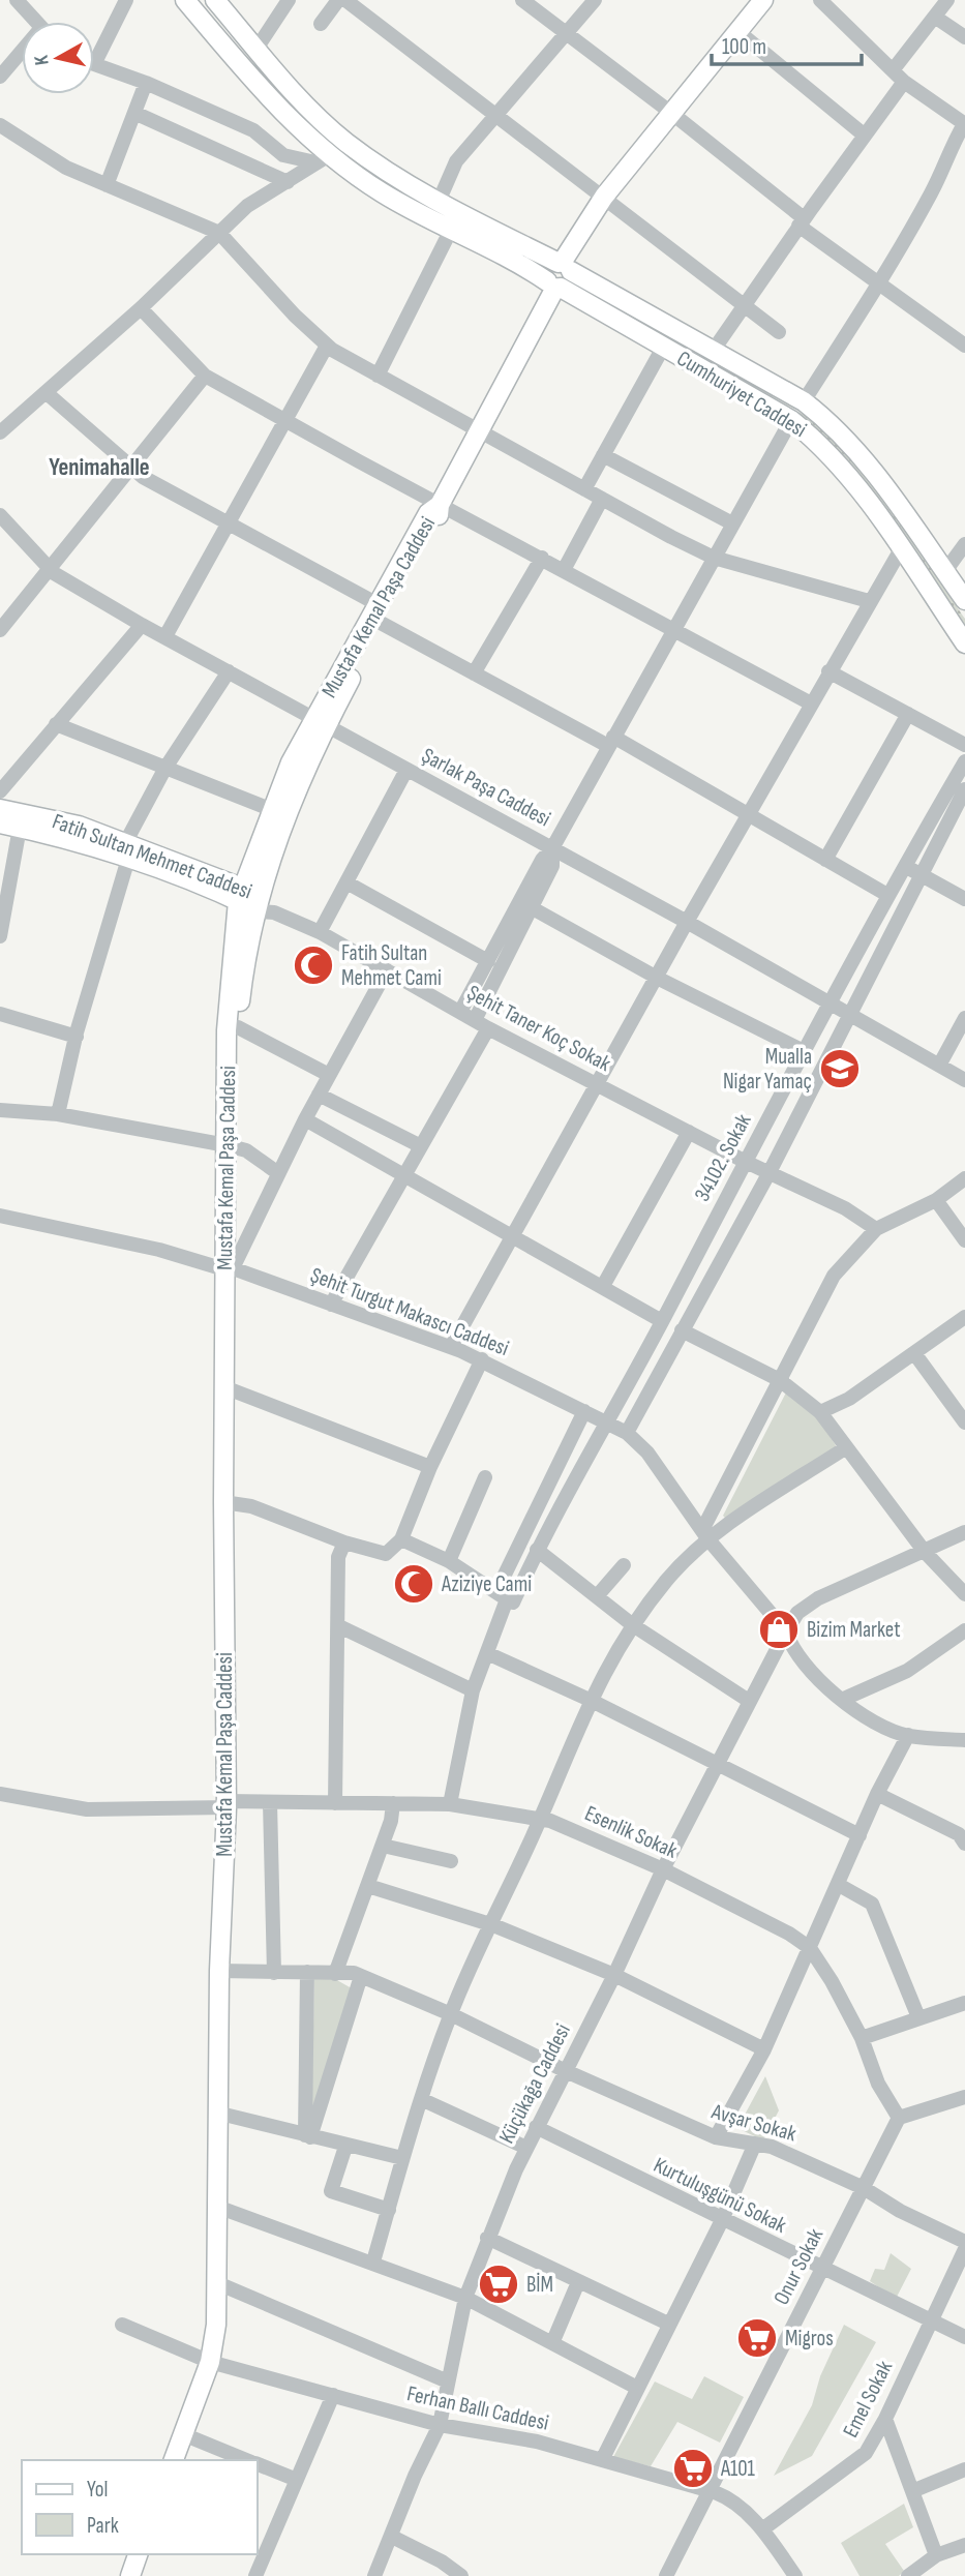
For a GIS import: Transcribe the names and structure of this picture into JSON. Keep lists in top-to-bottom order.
{
  "streets": {
    "main road": ["Cumhuriyet Caddesi", "Mustafa Kemal Paşa Caddesi", "Fatih Sultan Mehmet Caddesi"],
    "street": [
      "Şarlak Paşa Caddesi",
      "Şehit Taner Koç Sokak",
      "34102. Sokak",
      "Şehit Turgut Makascı Caddesi",
      "Esenlik Sokak",
      "Küçükağa Caddesi",
      "Avşar Sokak",
      "Kurtuluşgünü Sokak",
      "Onur Sokak",
      "Emel Sokak",
      "Ferhan Ballı Caddesi"
    ]
  },
  "crossings": [
    ["Cumhuriyet Caddesi", "Mustafa Kemal Paşa Caddesi"],
    ["Mustafa Kemal Paşa Caddesi", "Şarlak Paşa Caddesi"],
    ["Mustafa Kemal Paşa Caddesi", "Fatih Sultan Mehmet Caddesi"],
    ["Mustafa Kemal Paşa Caddesi", "Şehit Taner Koç Sokak"],
    ["Mustafa Kemal Paşa Caddesi", "Şehit Turgut Makascı Caddesi"],
    ["Mustafa Kemal Paşa Caddesi", "Esenlik Sokak"],
    ["Mustafa Kemal Paşa Caddesi", "Avşar Sokak"],
    ["Mustafa Kemal Paşa Caddesi", "Ferhan Ballı Caddesi"],
    ["Şarlak Paşa Caddesi", "34102. Sokak"],
    ["Fatih Sultan Mehmet Caddesi", "Şehit Taner Koç Sokak"],
    ["Şehit Taner Koç Sokak", "34102. Sokak"],
    ["34102. Sokak", "Şehit Turgut Makascı Caddesi"],
    ["Şehit Turgut Makascı Caddesi", "Küçükağa Caddesi"],
    ["Esenlik Sokak", "Küçükağa Caddesi"],
    ["Esenlik Sokak", "Onur Sokak"],
    ["Küçükağa Caddesi", "Avşar Sokak"],
    ["Küçükağa Caddesi", "Kurtuluşgünü Sokak"],
    ["Küçükağa Caddesi", "Ferhan Ballı Caddesi"],
    ["Avşar Sokak", "Onur Sokak"],
    ["Kurtuluşgünü Sokak", "Onur Sokak"],
    ["Kurtuluşgünü Sokak", "Emel Sokak"],
    ["Onur Sokak", "Ferhan Ballı Caddesi"],
    ["Emel Sokak", "Ferhan Ballı Caddesi"]
  ],
  "districts": ["Yenimahalle"],
  "places": {
    "mosque": ["Fatih Sultan Mehmet Cami", "Aziziye Cami"],
    "school or university": ["Mualla Nigar Yamaç"],
    "shop": ["Bizim Market"],
    "supermarket": ["BİM", "Migros", "A101"]
  },
  "legend": ["Yol", "Park"],
  "scale_bar": "100 m",
  "north": "left"
}
